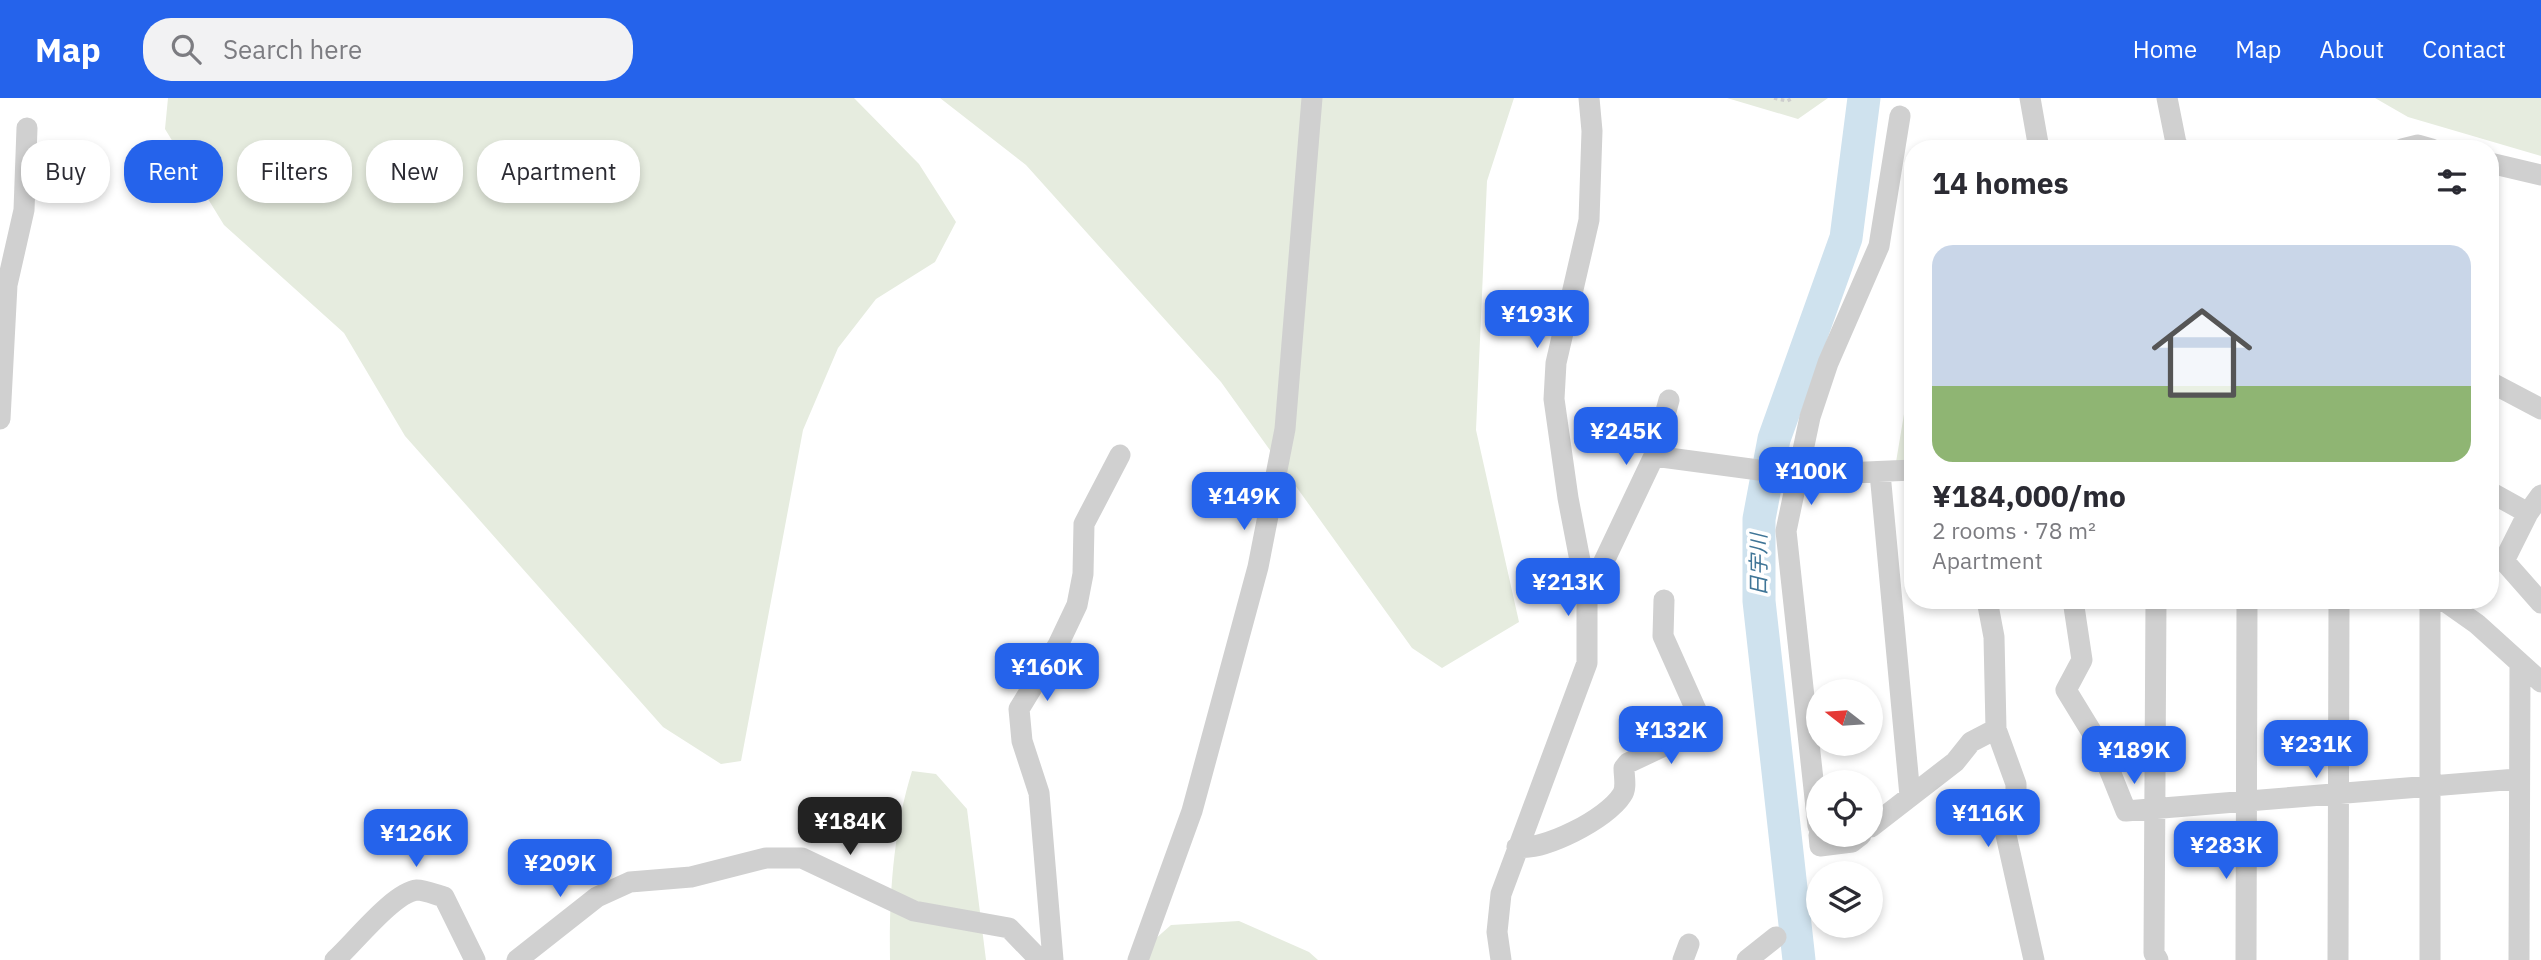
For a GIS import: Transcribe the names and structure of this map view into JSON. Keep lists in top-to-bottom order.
{
  "water": ["日宇川"],
  "north": "left",
  "page": {
    "header": "Map",
    "search": "Search here",
    "nav": [
      "Home",
      "Map",
      "About",
      "Contact"
    ],
    "chip": [
      "Buy",
      "Rent",
      "Filters",
      "New",
      "Apartment"
    ],
    "heading": "14 homes",
    "list": [
      {
        "name": "¥184,000/mo",
        "note": "2 rooms · 78 m² · Apartment"
      }
    ],
    "price": [
      "¥193K",
      "¥245K",
      "¥100K",
      "¥149K",
      "¥213K",
      "¥160K",
      "¥132K",
      "¥231K",
      "¥189K",
      "¥116K",
      "¥184K",
      "¥126K",
      "¥283K",
      "¥209K"
    ]
  }
}
